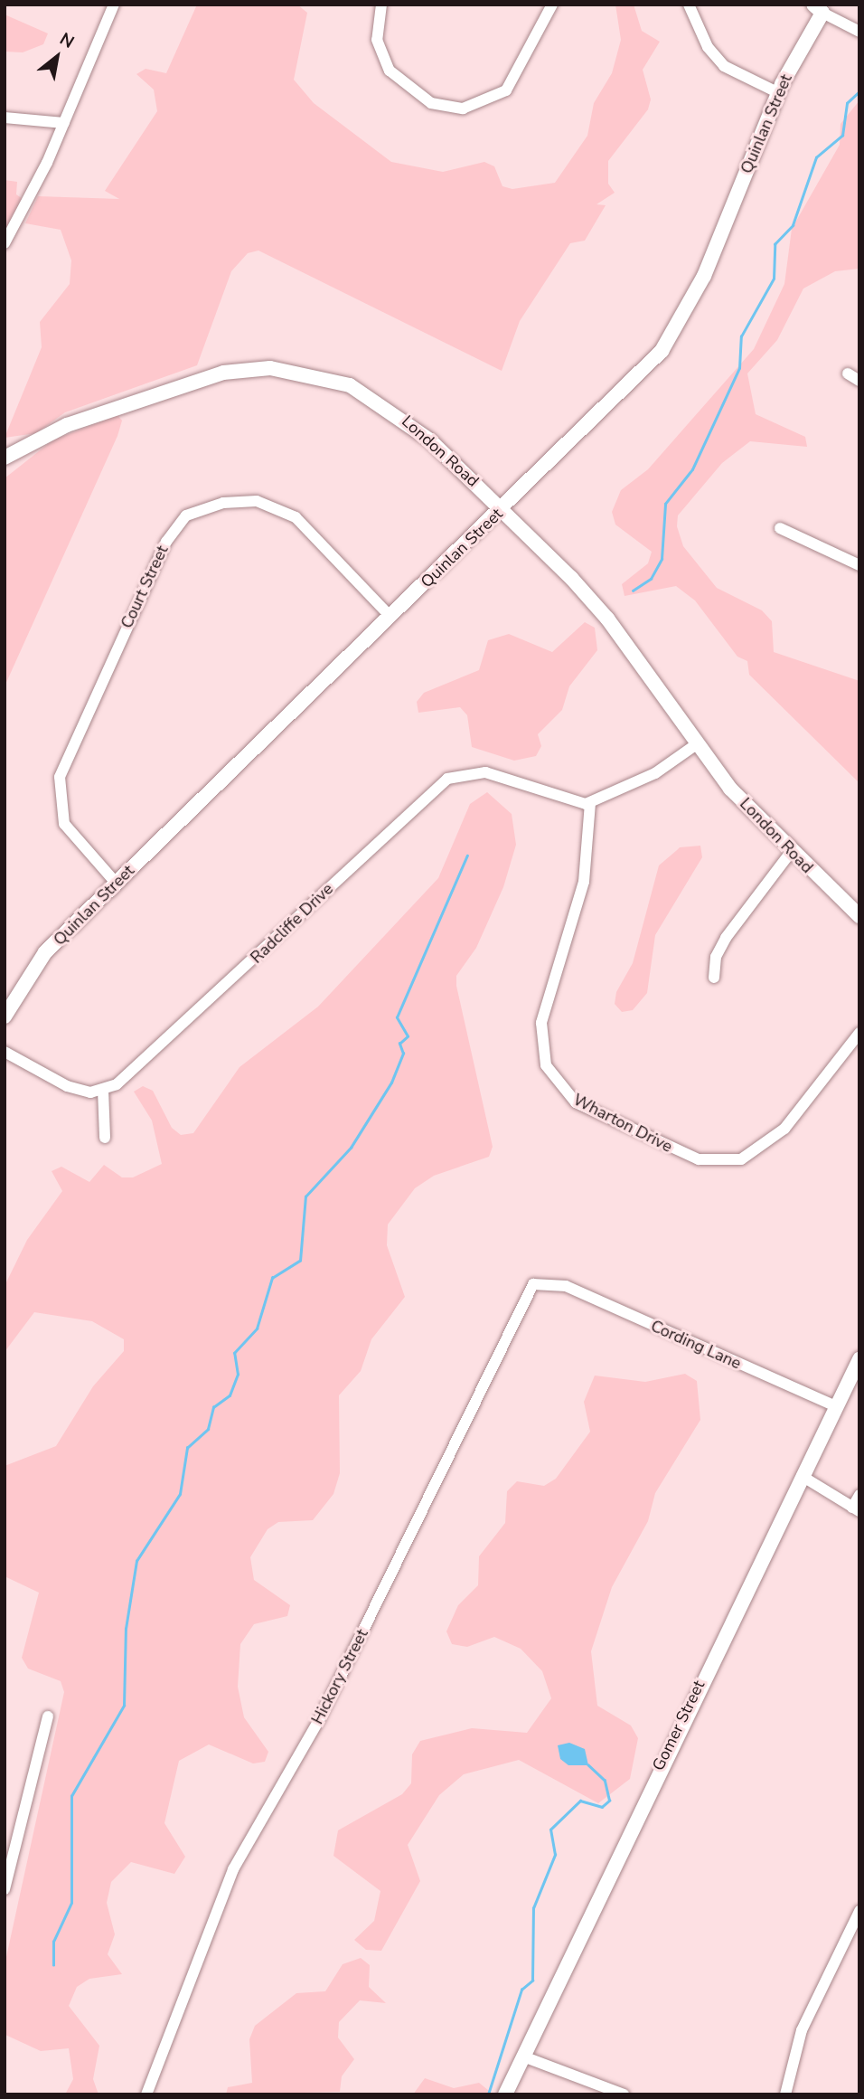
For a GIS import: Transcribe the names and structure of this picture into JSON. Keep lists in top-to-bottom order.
{
  "streets": {
    "street": [
      "Quinlan Street",
      "London Road",
      "Court Street",
      "Radcliffe Drive",
      "Wharton Drive",
      "Cording Lane",
      "Hickory Street",
      "Gomer Street"
    ]
  },
  "crossings": [
    ["Quinlan Street", "London Road"],
    ["Quinlan Street", "Court Street"],
    ["Radcliffe Drive", "Wharton Drive"],
    ["Cording Lane", "Hickory Street"],
    ["Cording Lane", "Gomer Street"]
  ],
  "north": "top right"
}
